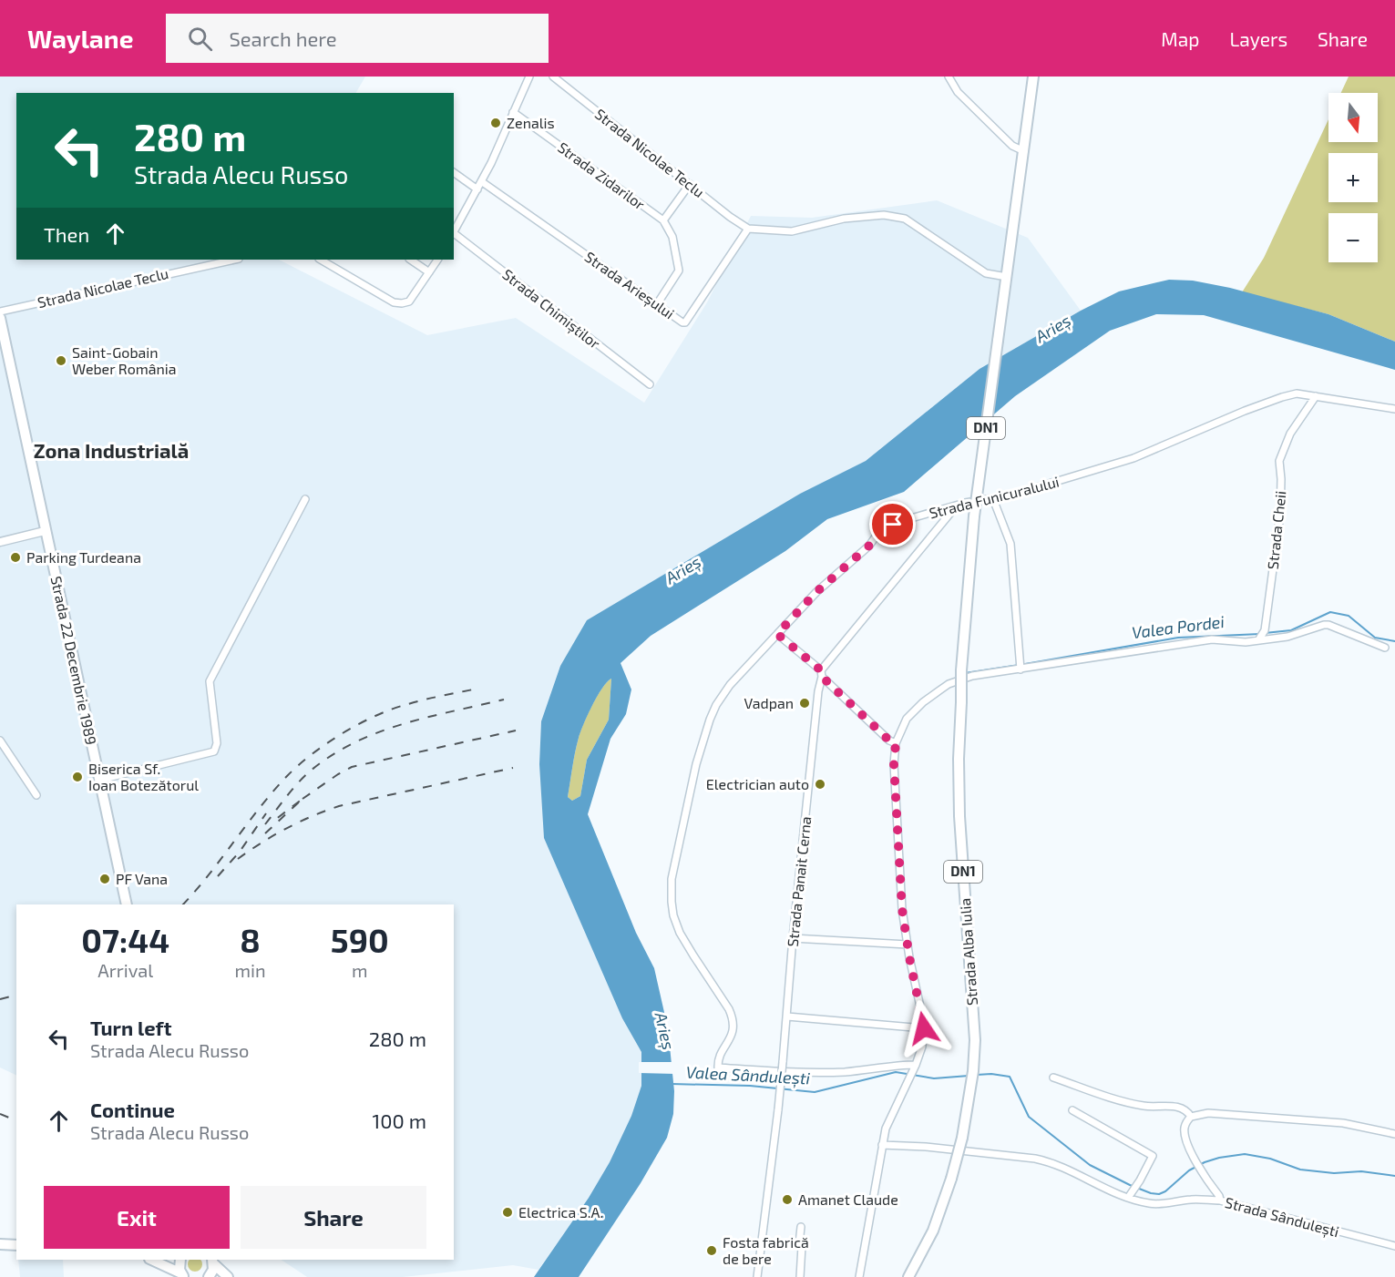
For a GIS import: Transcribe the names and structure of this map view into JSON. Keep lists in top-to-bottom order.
{
  "streets": {
    "main road": ["DN1", "Strada 22 Decembrie 1989", "Strada Alba Iulia"],
    "street": [
      "Strada Nicolae Teclu",
      "Strada Zidarilor",
      "Strada Arieșului",
      "Strada Chimiștilor",
      "Strada Funicuralului",
      "Strada Cheii",
      "Strada Panait Cerna",
      "Strada Sândulești"
    ]
  },
  "crossings": [
    ["Strada Nicolae Teclu", "Strada Arieșului"],
    ["DN1", "Strada Alba Iulia"],
    ["Strada Funicuralului", "Strada Cheii"],
    ["Strada Funicuralului", "Strada Panait Cerna"]
  ],
  "districts": ["Zona Industrială"],
  "water": ["Arieș", "Valea Pordei", "Valea Sândulești"],
  "places": [
    "Zenalis",
    "Saint-Gobain Weber România",
    "Parking Turdeana",
    "Vadpan",
    "Biserica Sf. Ioan Botezătorul",
    "Electrician auto",
    "PF Vana",
    "Amanet Claude",
    "Electrica S.A.",
    "Fosta fabrică de bere"
  ],
  "north": "bottom",
  "page": {
    "header": "Waylane",
    "search": "Search here",
    "nav": ["Map", "Layers", "Share"],
    "map_buttons": ["+", "−"],
    "turn": ["280 m", "Strada Alecu Russo"],
    "then": "Then",
    "eta": [
      "07:44",
      "Arrival",
      "8",
      "min",
      "590",
      "m"
    ],
    "list": [
      {
        "name": "Turn left",
        "note": "Strada Alecu Russo",
        "value": "280 m"
      },
      {
        "name": "Continue",
        "note": "Strada Alecu Russo",
        "value": "100 m"
      }
    ],
    "buttons": ["Exit", "Share"]
  }
}
